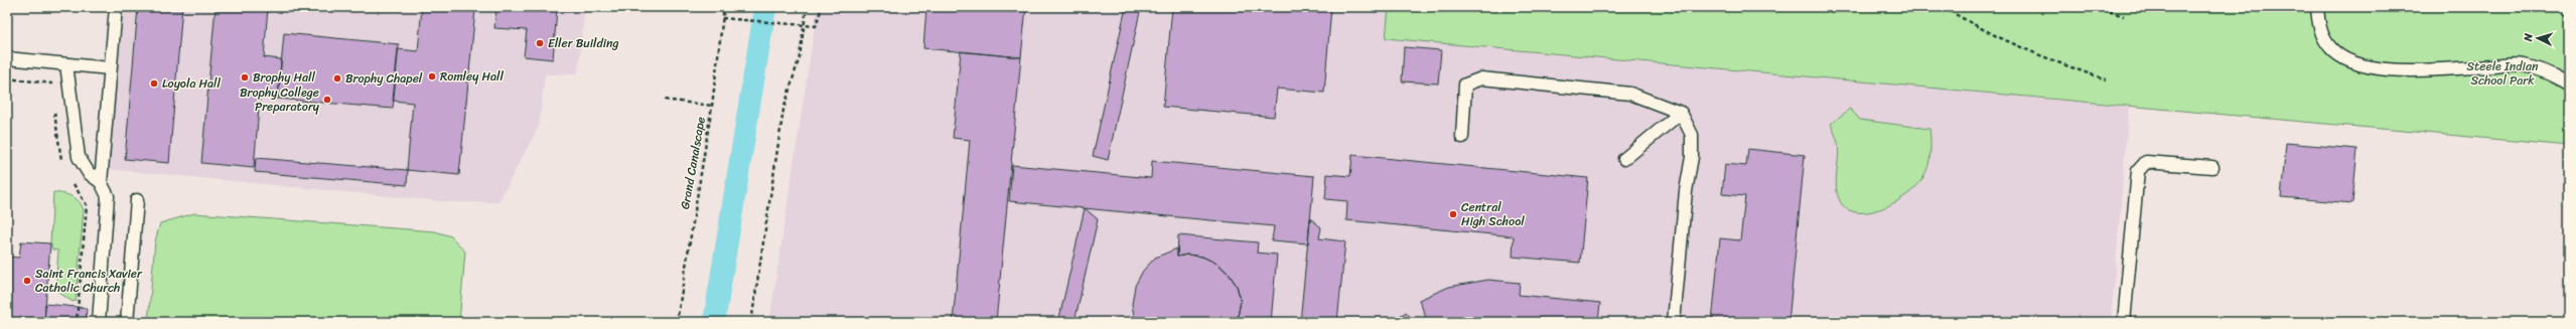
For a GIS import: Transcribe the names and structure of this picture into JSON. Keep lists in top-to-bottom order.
{
  "streets": {
    "path": ["Grand Canalscape"]
  },
  "parks": ["Steele Indian School Park"],
  "places": [
    "Eller Building",
    "Romley Hall",
    "Brophy Hall",
    "Brophy Chapel",
    "Loyola Hall",
    "Brophy College Preparatory",
    "Central High School",
    "Saint Francis Xavier Catholic Church"
  ],
  "north": "left"
}
